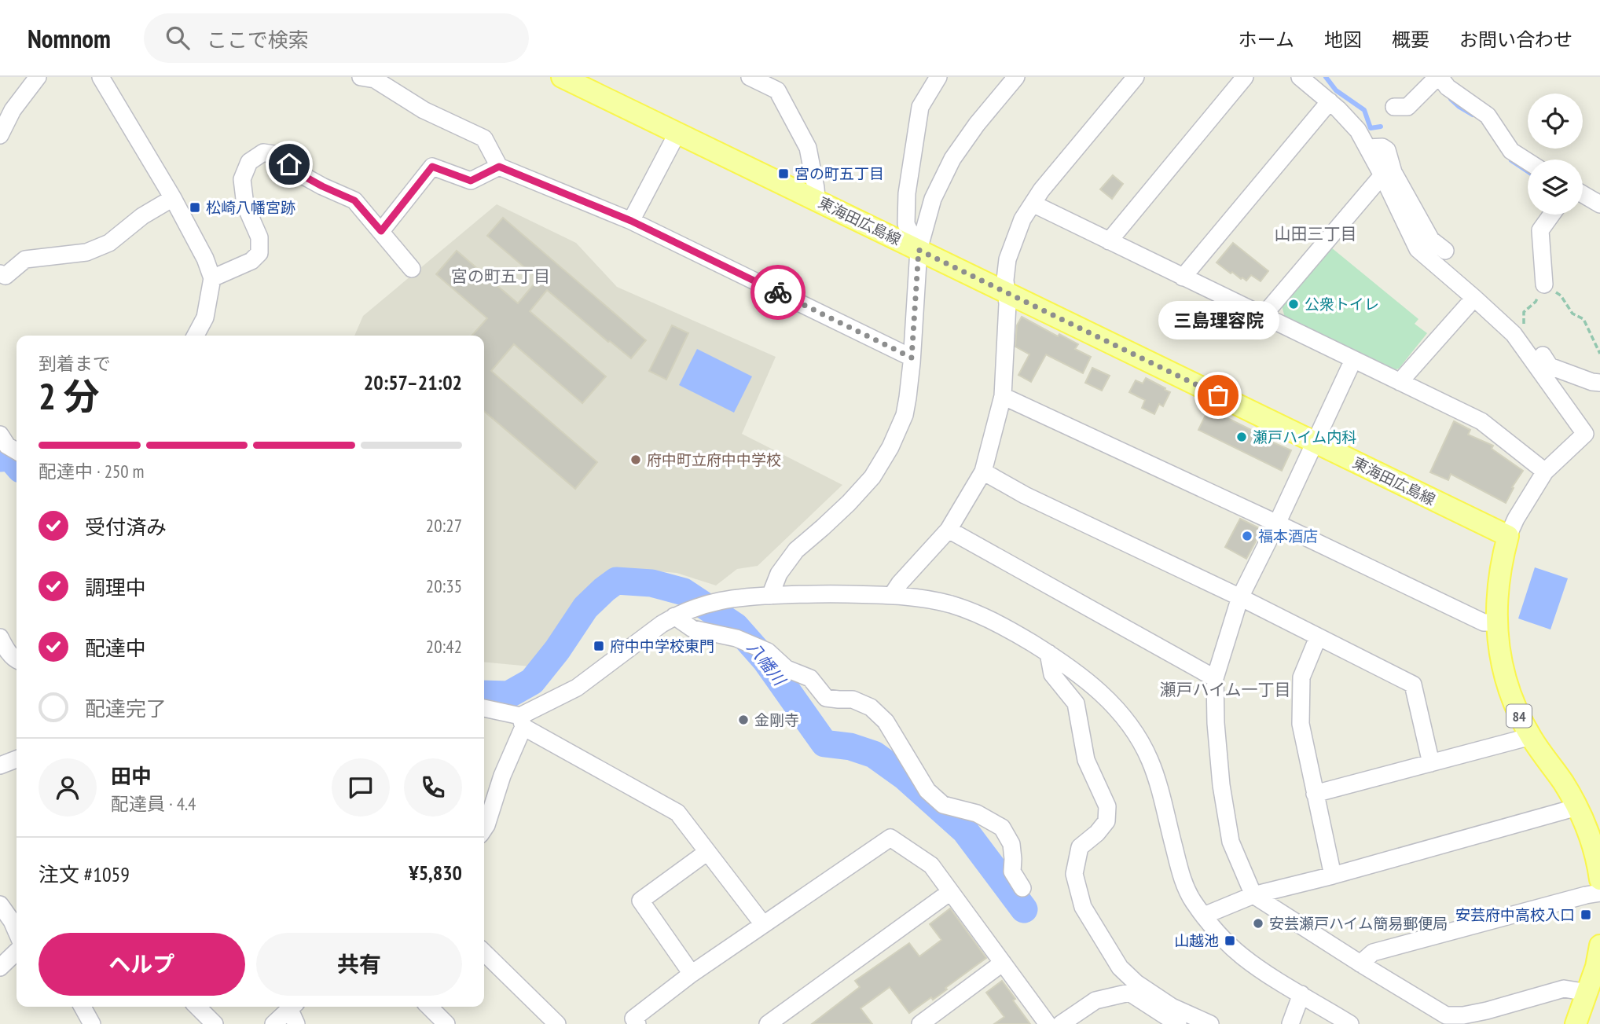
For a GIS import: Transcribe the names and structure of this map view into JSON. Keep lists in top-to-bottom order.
{
  "streets": {
    "main road": ["東海田広島線", "84"]
  },
  "crossings": [
    ["東海田広島線", "84"]
  ],
  "districts": ["山田三丁目", "宮の町五丁目", "瀬戸ハイム一丁目"],
  "water": ["八幡川"],
  "places": {
    "transit": [
      "宮の町五丁目",
      "松崎八幡宮跡",
      "府中中学校東門",
      "安芸府中高校入口",
      "山越池"
    ],
    "other": [
      "公衆トイレ",
      "三島理容院",
      "瀬戸ハイム内科",
      "府中町立府中中学校",
      "福本酒店",
      "金剛寺",
      "安芸瀬戸ハイム簡易郵便局"
    ]
  },
  "page": {
    "header": "Nomnom",
    "search": "ここで検索",
    "nav": [
      "ホーム",
      "地図",
      "概要",
      "お問い合わせ"
    ],
    "bubble": "三島理容院",
    "heading": ["2 分", "到着まで", "20:57–21:02"],
    "panel": [
      "田中",
      "配達員 · 4.4",
      "注文 #1059",
      "¥5,830"
    ],
    "bar": "配達中 · 250 m",
    "list": [
      ["受付済み", "20:27"],
      ["調理中", "20:35"],
      ["配達中", "20:42"],
      "配達完了"
    ],
    "buttons": ["ヘルプ", "共有"]
  }
}
